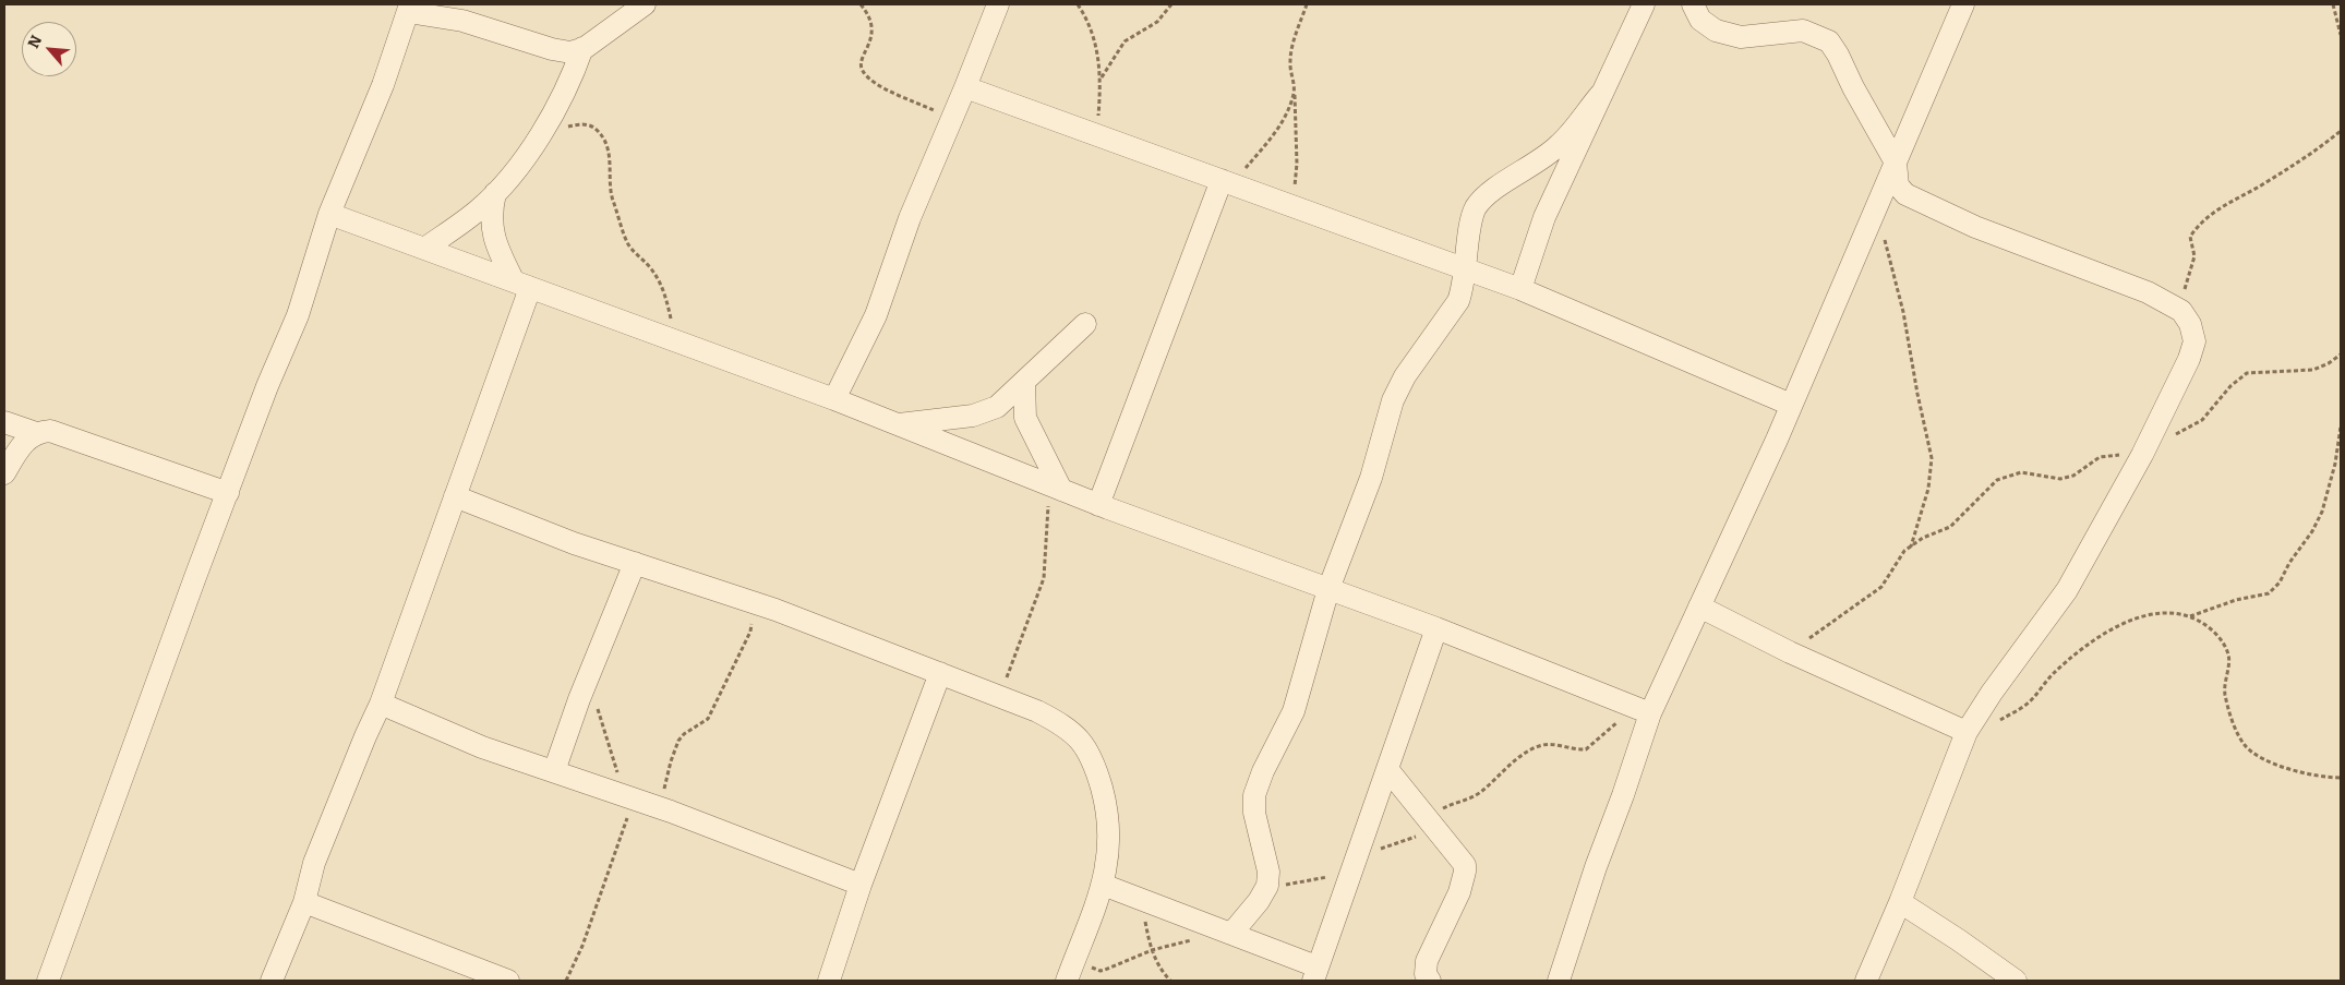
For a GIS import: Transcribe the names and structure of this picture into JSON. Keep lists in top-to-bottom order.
{
  "north": "top left"
}
